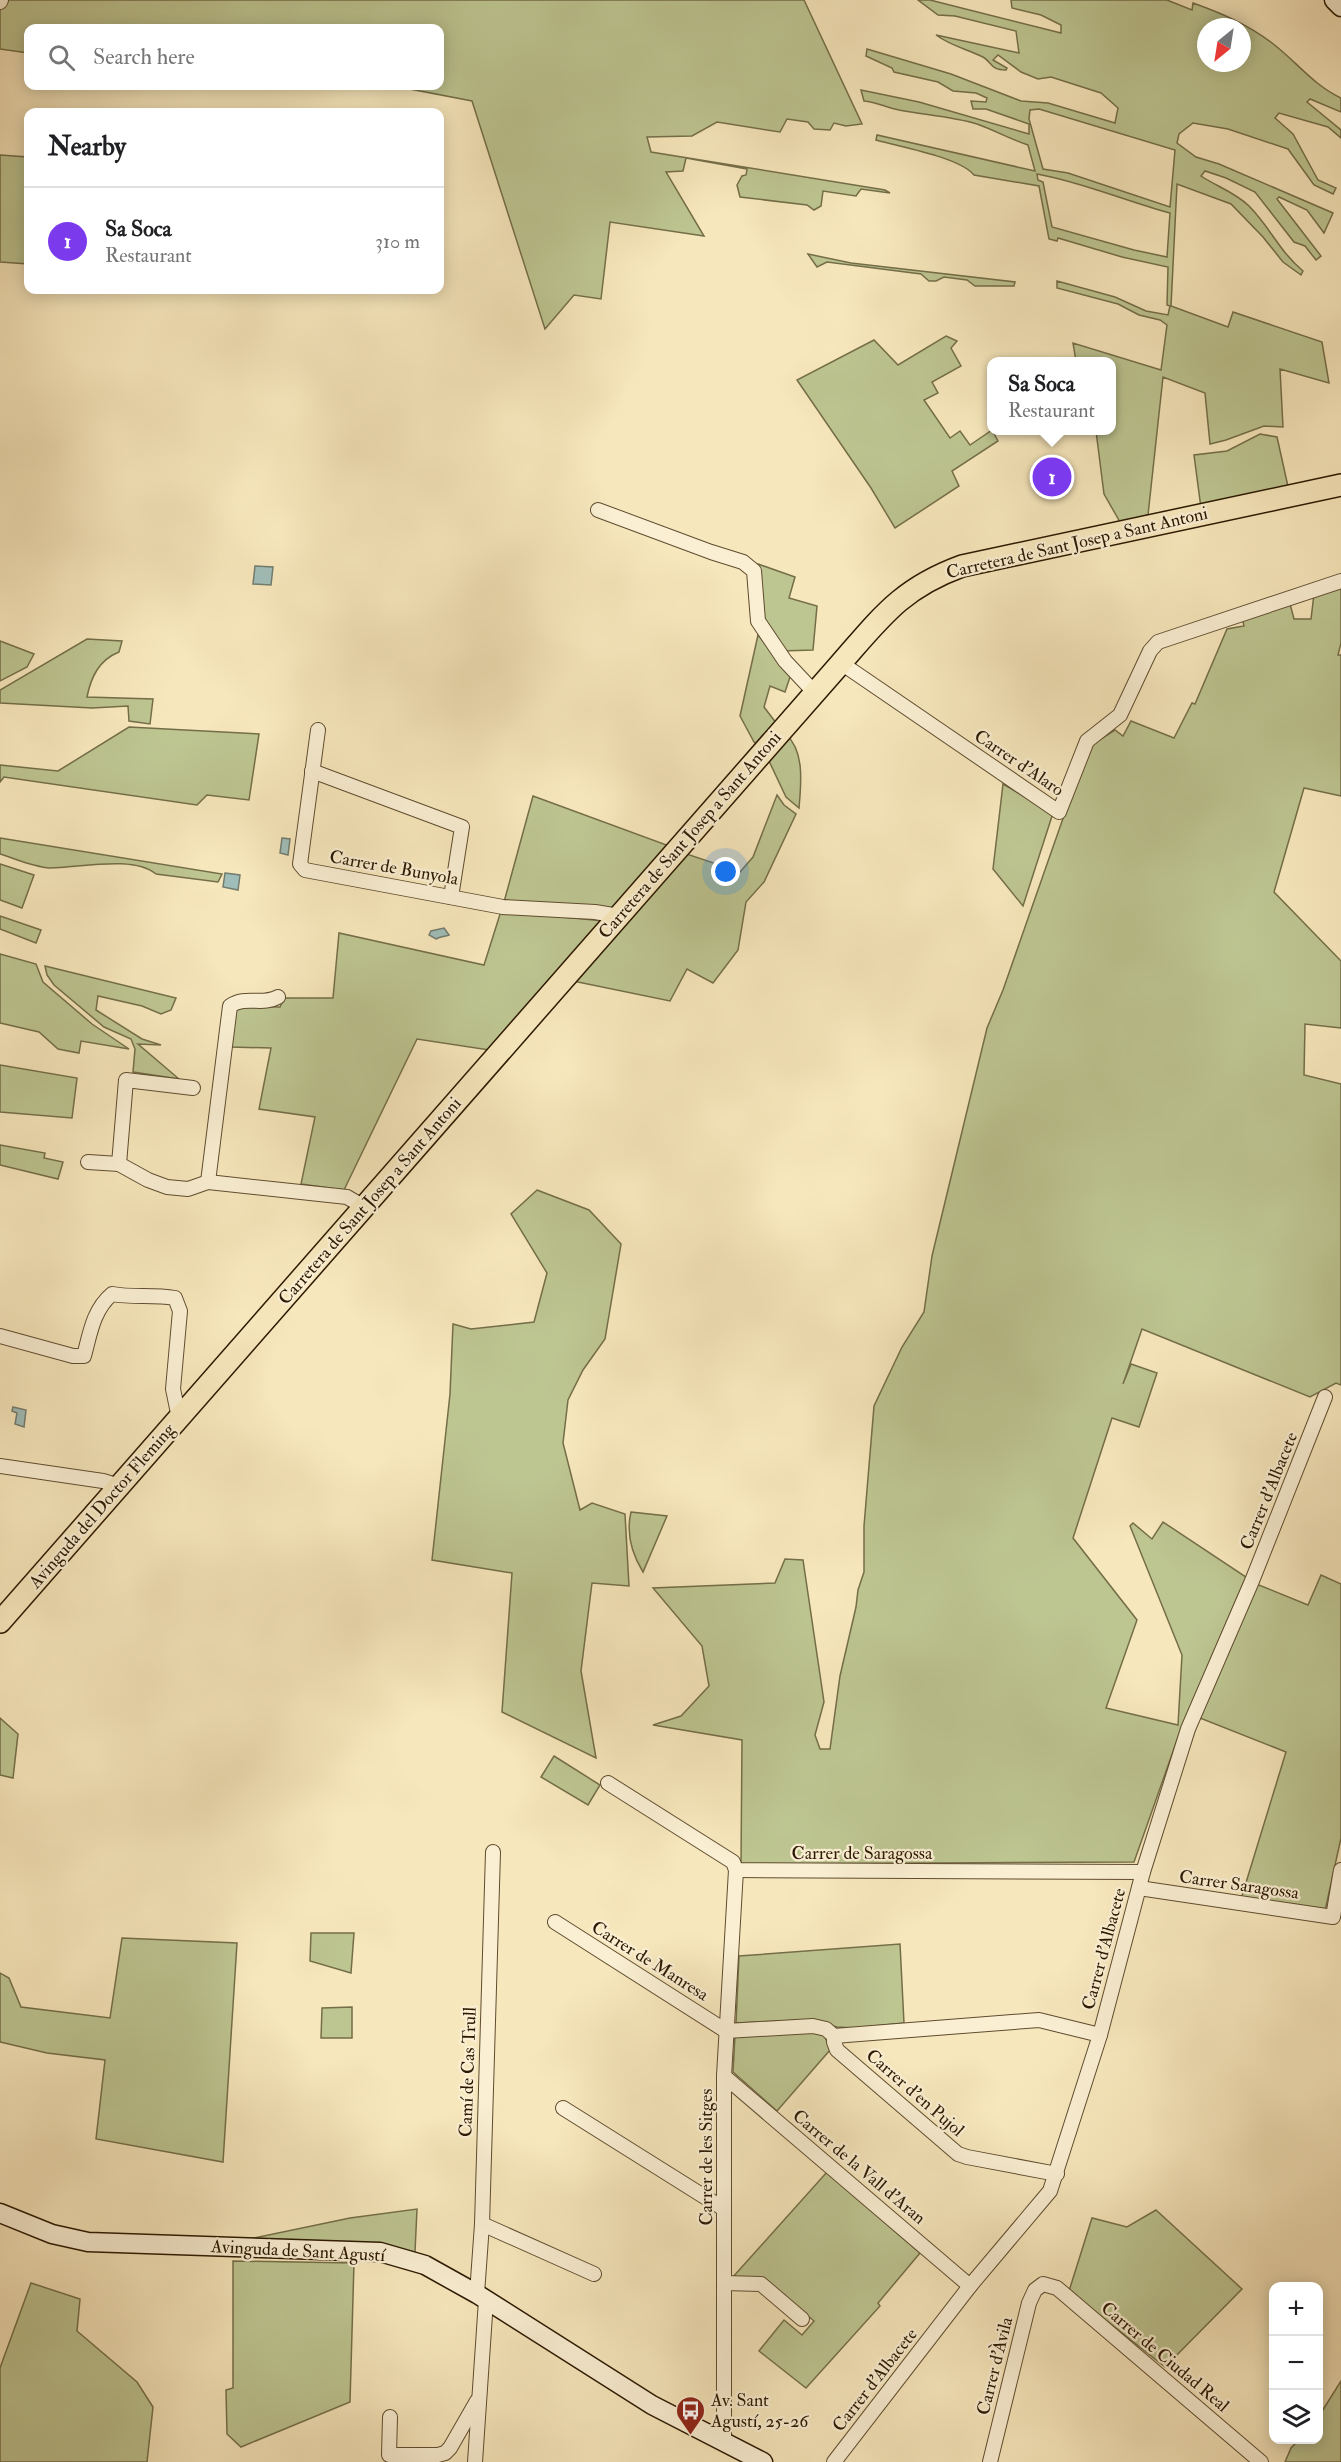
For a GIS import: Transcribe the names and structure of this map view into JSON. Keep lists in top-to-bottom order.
{
  "streets": {
    "main road": ["Carretera de Sant Josep a Sant Antoni", "Avinguda del Doctor Fleming"],
    "street": [
      "Carrer d'Alaro",
      "Carrer de Bunyola",
      "Carrer d'Albacete",
      "Carrer de Saragossa",
      "Carrer Saragossa",
      "Carrer de Manresa",
      "Camí de Cas Trull",
      "Carrer d'en Pujol",
      "Carrer de les Sitges",
      "Carrer de la Vall d'Aran",
      "Avinguda de Sant Agustí",
      "Carrer de Ciudad Real",
      "Carrer d'Àvila"
    ]
  },
  "crossings": [
    ["Carretera de Sant Josep a Sant Antoni", "Carrer d'Alaro"],
    ["Carretera de Sant Josep a Sant Antoni", "Carrer de Bunyola"],
    ["Carretera de Sant Josep a Sant Antoni", "Avinguda del Doctor Fleming"],
    ["Carrer d'Albacete", "Carrer de Saragossa"],
    ["Carrer d'Albacete", "Carrer Saragossa"],
    ["Carrer d'Albacete", "Carrer d'en Pujol"],
    ["Carrer d'Albacete", "Carrer de la Vall d'Aran"],
    ["Carrer de Saragossa", "Carrer de les Sitges"],
    ["Carrer de Manresa", "Carrer d'en Pujol"],
    ["Carrer de Manresa", "Carrer de les Sitges"],
    ["Camí de Cas Trull", "Avinguda de Sant Agustí"],
    ["Carrer d'en Pujol", "Carrer de les Sitges"],
    ["Carrer de les Sitges", "Carrer de la Vall d'Aran"],
    ["Carrer de les Sitges", "Avinguda de Sant Agustí"],
    ["Carrer de Ciudad Real", "Carrer d'Àvila"]
  ],
  "places": {
    "bus stop": ["Av. Sant Agustí, 25-26"]
  },
  "north": "bottom left",
  "page": {
    "search": "Search here",
    "heading": "Nearby",
    "list": [
      {
        "mark": "1",
        "name": "Sa Soca",
        "note": "Restaurant",
        "value": "310 m"
      }
    ],
    "popup": ["Sa Soca", "Restaurant"],
    "pins": "1",
    "map_buttons": ["+", "−"]
  }
}
